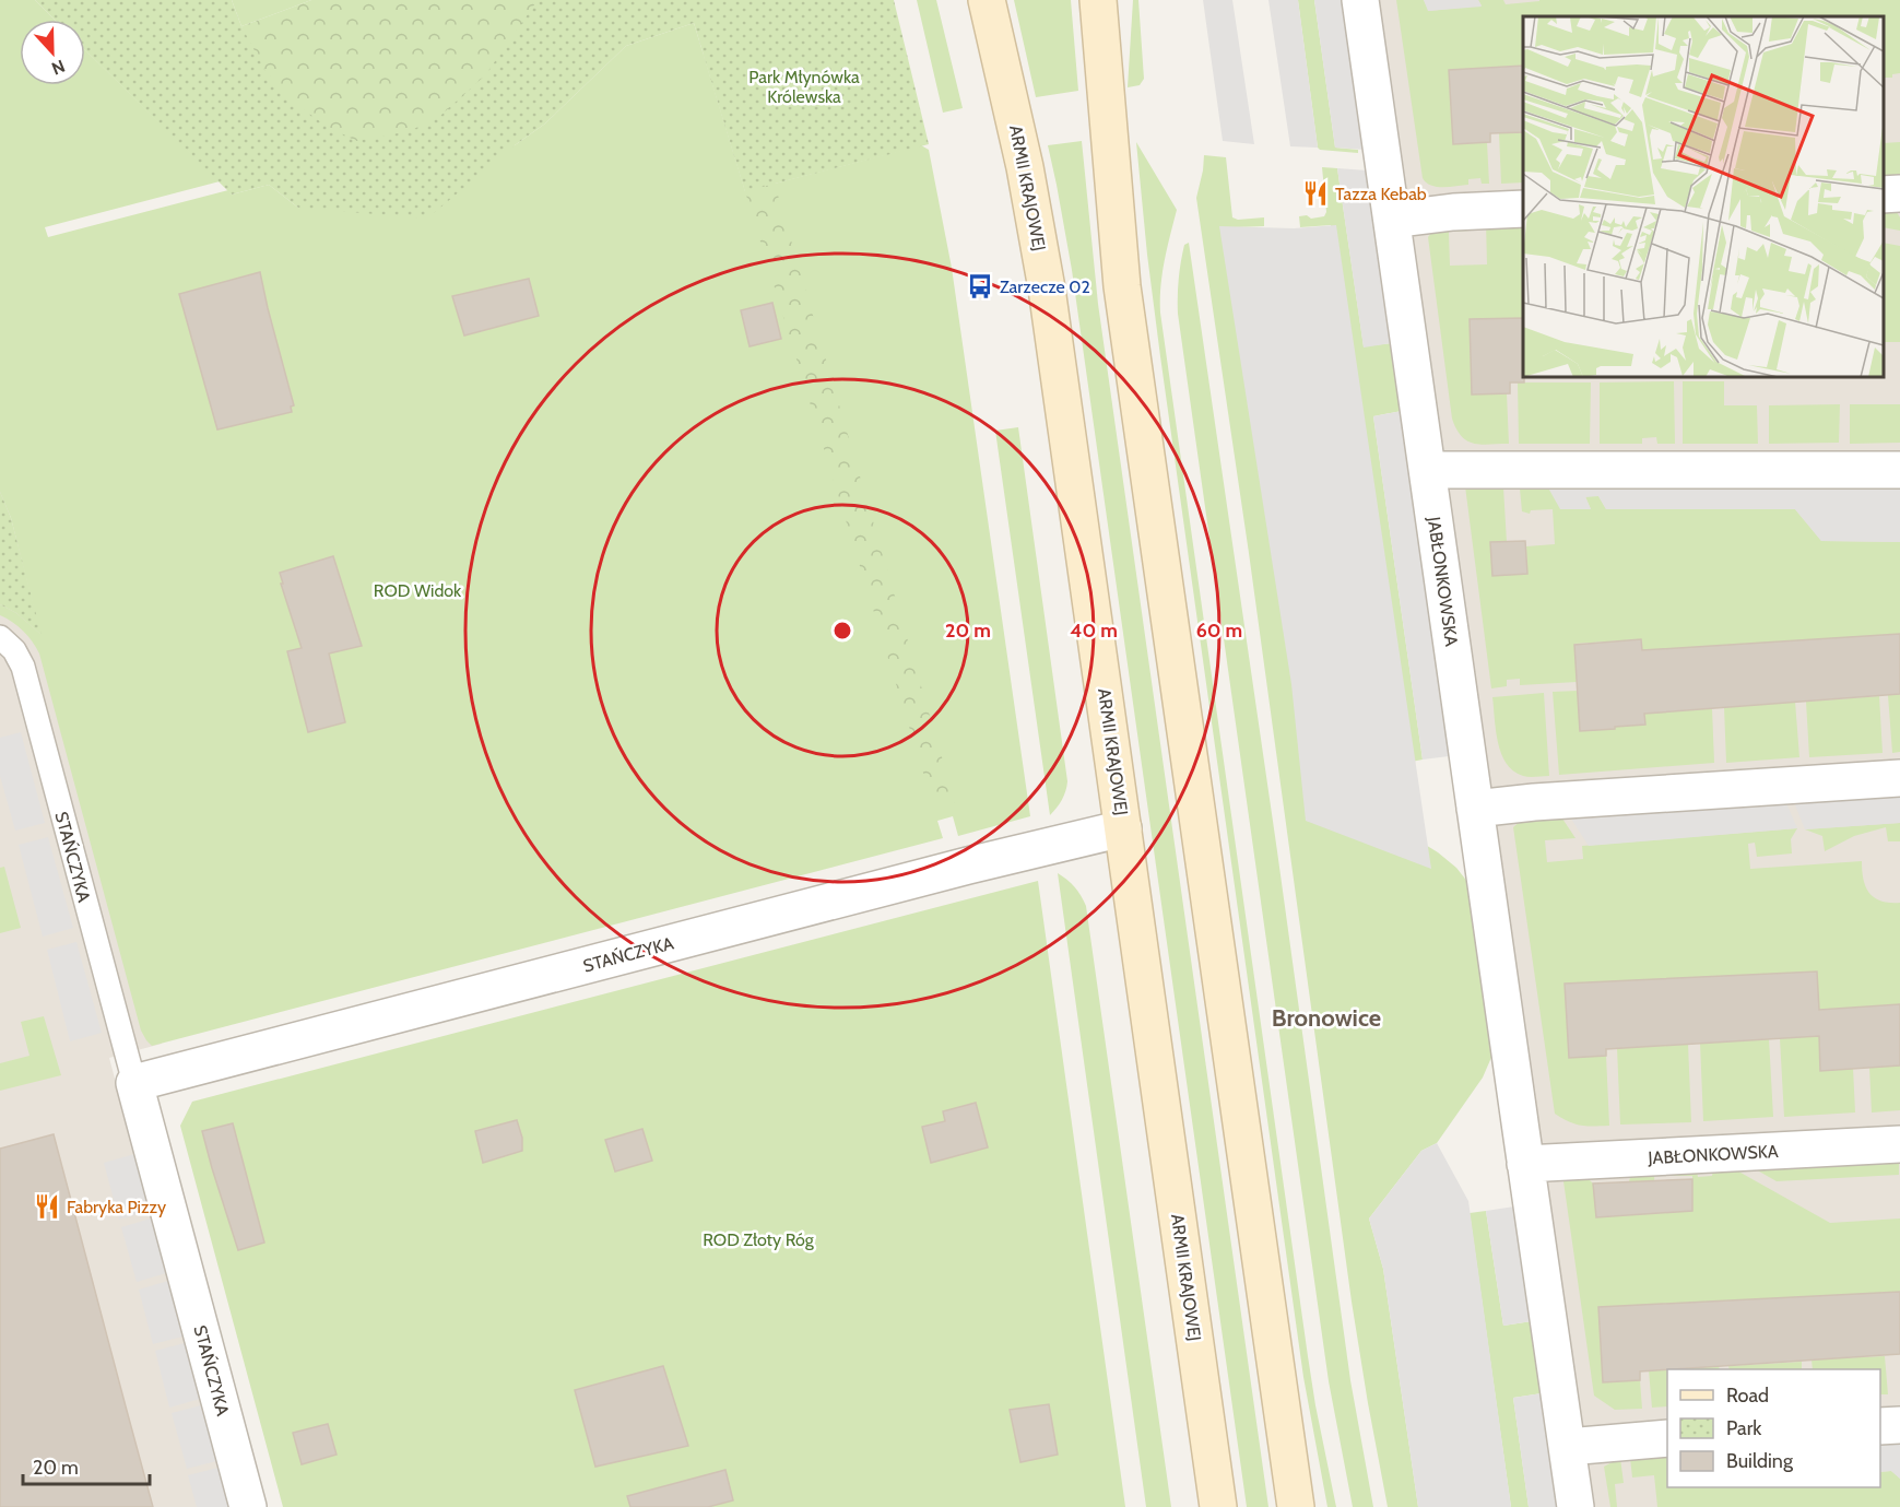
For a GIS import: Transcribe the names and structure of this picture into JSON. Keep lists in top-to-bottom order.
{
  "streets": {
    "main road": ["ARMII KRAJOWEJ"],
    "street": ["JABŁONKOWSKA", "STAŃCZYKA"]
  },
  "crossings": [
    ["ARMII KRAJOWEJ", "STAŃCZYKA"]
  ],
  "districts": ["Bronowice"],
  "parks": ["Park Młynówka Królewska", "ROD Widok", "ROD Złoty Róg"],
  "places": {
    "restaurant": ["Tazza Kebab", "Fabryka Pizzy"],
    "bus stop": ["Zarzecze 02"]
  },
  "legend": ["Road", "Park", "Building"],
  "scale_bar": "20 m",
  "north": "bottom",
  "rings": ["20 m", "40 m", "60 m"]
}
